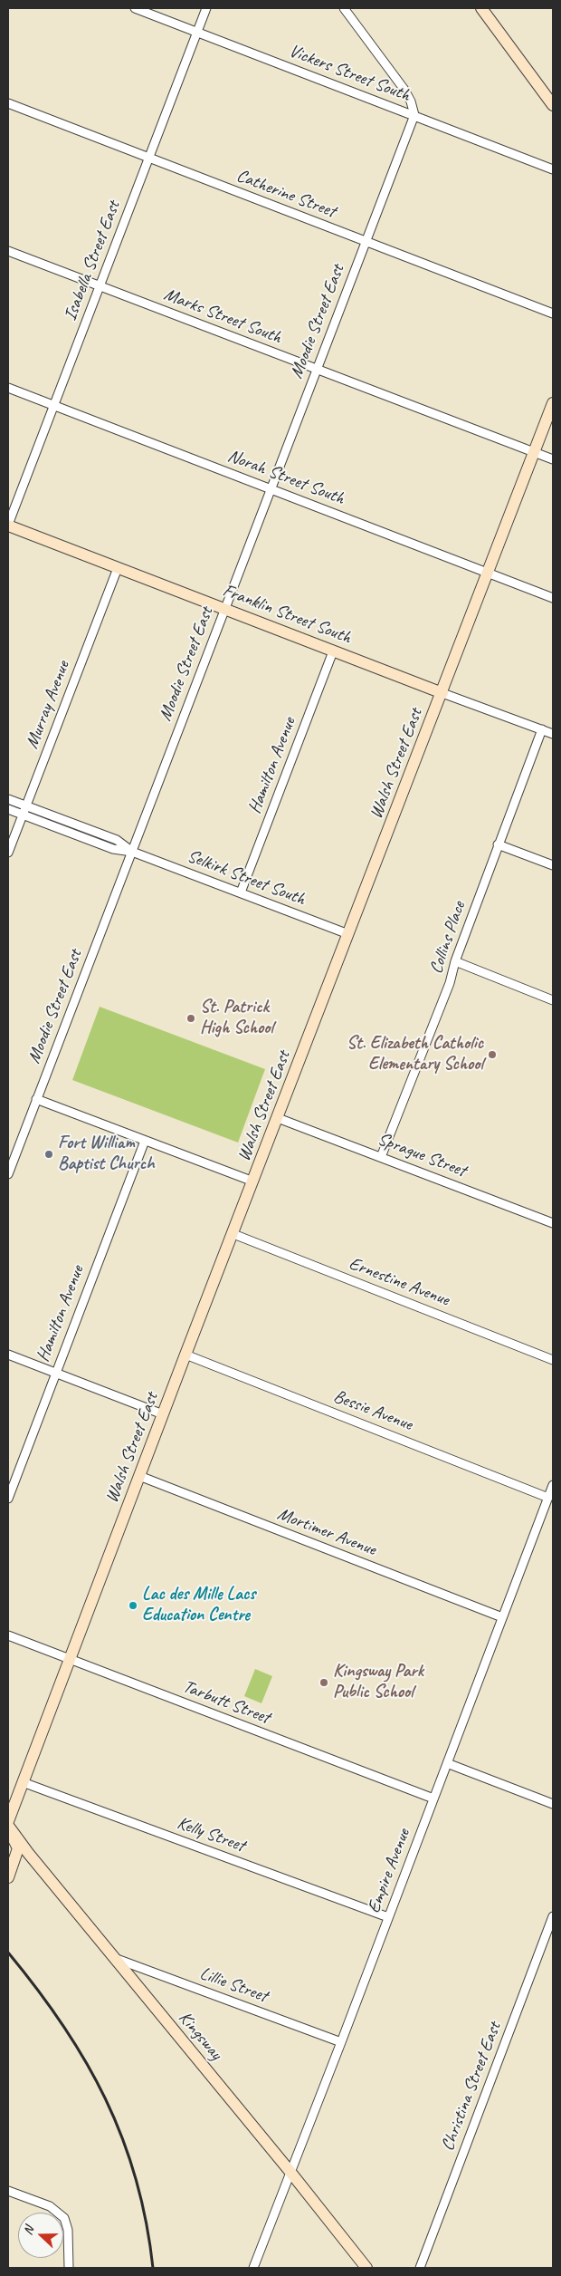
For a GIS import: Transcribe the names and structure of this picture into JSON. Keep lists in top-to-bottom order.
{
  "streets": {
    "street": [
      "Vickers Street South",
      "Catherine Street",
      "Isabella Street East",
      "Marks Street South",
      "Moodie Street East",
      "Norah Street South",
      "Franklin Street South",
      "Murray Avenue",
      "Walsh Street East",
      "Hamilton Avenue",
      "Selkirk Street South",
      "Collins Place",
      "Sprague Street",
      "Ernestine Avenue",
      "Bessie Avenue",
      "Mortimer Avenue",
      "Tarbutt Street",
      "Kelly Street",
      "Empire Avenue",
      "Lillie Street",
      "Kingsway",
      "Christina Street East"
    ]
  },
  "crossings": [
    ["Vickers Street South", "Isabella Street East"],
    ["Vickers Street South", "Moodie Street East"],
    ["Catherine Street", "Isabella Street East"],
    ["Catherine Street", "Moodie Street East"],
    ["Isabella Street East", "Marks Street South"],
    ["Isabella Street East", "Norah Street South"],
    ["Isabella Street East", "Franklin Street South"],
    ["Marks Street South", "Moodie Street East"],
    ["Marks Street South", "Walsh Street East"],
    ["Moodie Street East", "Norah Street South"],
    ["Moodie Street East", "Franklin Street South"],
    ["Moodie Street East", "Selkirk Street South"],
    ["Norah Street South", "Walsh Street East"],
    ["Franklin Street South", "Murray Avenue"],
    ["Franklin Street South", "Walsh Street East"],
    ["Franklin Street South", "Hamilton Avenue"],
    ["Franklin Street South", "Collins Place"],
    ["Murray Avenue", "Selkirk Street South"],
    ["Walsh Street East", "Selkirk Street South"],
    ["Walsh Street East", "Sprague Street"],
    ["Walsh Street East", "Ernestine Avenue"],
    ["Walsh Street East", "Bessie Avenue"],
    ["Walsh Street East", "Mortimer Avenue"],
    ["Walsh Street East", "Tarbutt Street"],
    ["Walsh Street East", "Kelly Street"],
    ["Hamilton Avenue", "Selkirk Street South"],
    ["Collins Place", "Sprague Street"],
    ["Bessie Avenue", "Empire Avenue"],
    ["Mortimer Avenue", "Empire Avenue"],
    ["Tarbutt Street", "Empire Avenue"],
    ["Kelly Street", "Empire Avenue"],
    ["Empire Avenue", "Lillie Street"],
    ["Empire Avenue", "Kingsway"],
    ["Lillie Street", "Kingsway"]
  ],
  "places": [
    "St. Patrick High School",
    "St. Elizabeth Catholic Elementary School",
    "Fort William Baptist Church",
    "Lac des Mille Lacs Education Centre",
    "Kingsway Park Public School"
  ],
  "north": "left"
}
